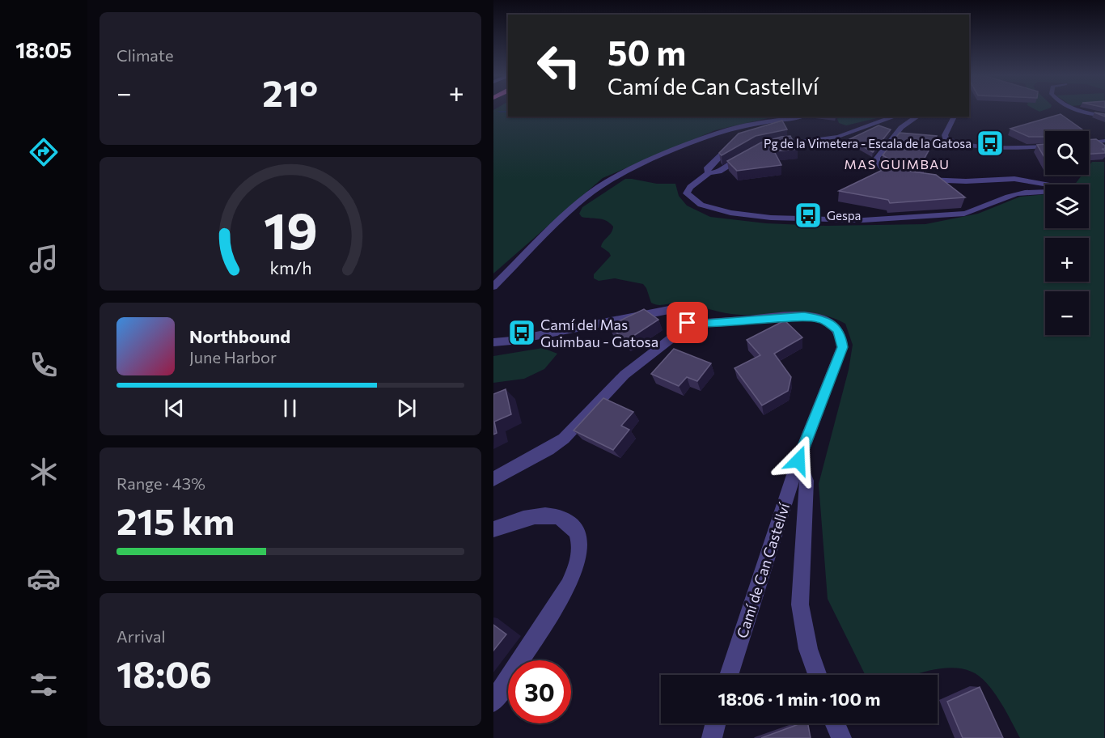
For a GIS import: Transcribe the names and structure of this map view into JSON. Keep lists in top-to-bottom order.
{
  "streets": {
    "street": ["Camí de Can Castellví"]
  },
  "districts": ["MAS GUIMBAU"],
  "places": {
    "bus stop": ["Pg de la Vimetera - Escala de la Gatosa", "Gespa", "Camí del Mas Guimbau - Gatosa"]
  },
  "page": {
    "tabs": "18:05",
    "tile": [
      "Climate",
      ["Range · 43%", "215 km"],
      ["Arrival", "18:06"]
    ],
    "turn": ["50 m", "Camí de Can Castellví"],
    "heat": ["−", "21°", "+"],
    "map_buttons": ["+", "−"],
    "song": ["Northbound", "June Harbor"],
    "limit": "30",
    "trip": "18:06 · 1 min · 100 m",
    "gauge": ["19", "km/h"]
  }
}
